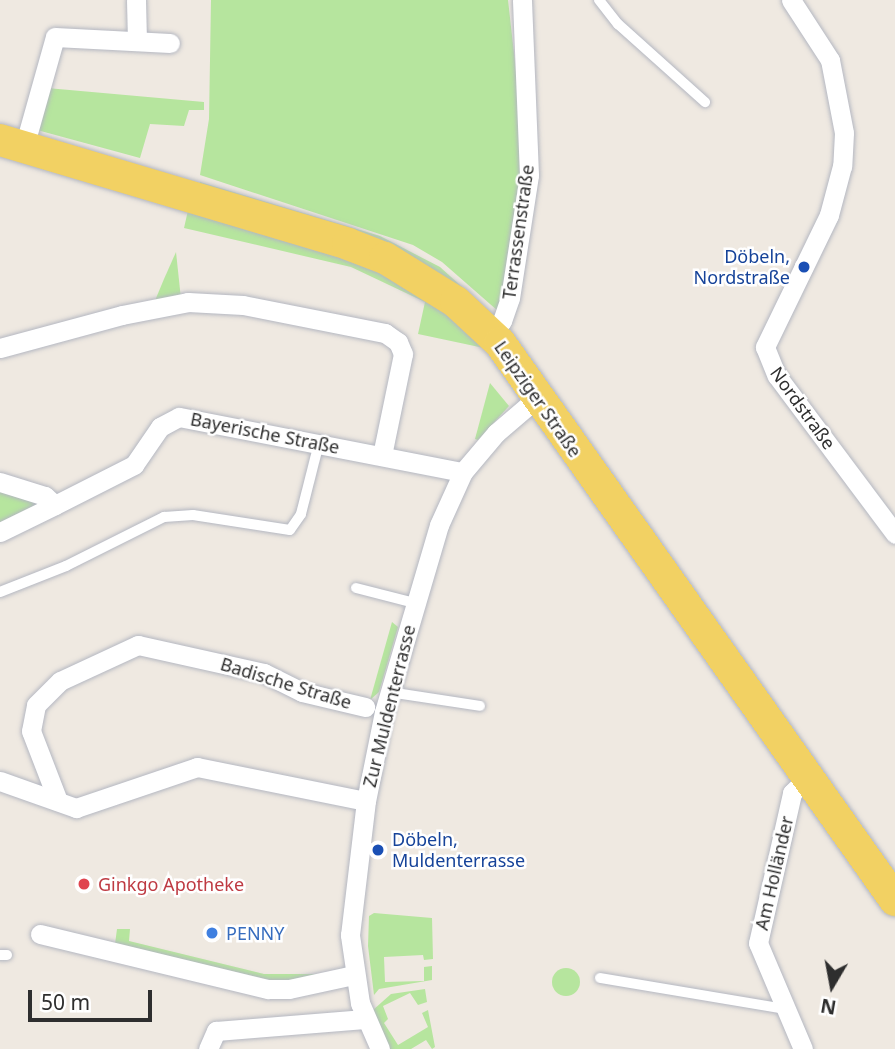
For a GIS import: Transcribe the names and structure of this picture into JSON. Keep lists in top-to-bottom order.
{
  "streets": {
    "main road": ["Leipziger Straße"],
    "street": [
      "Terrassenstraße",
      "Nordstraße",
      "Bayerische Straße",
      "Badische Straße",
      "Zur Muldenterrasse",
      "Am Holländer"
    ]
  },
  "crossings": [
    ["Terrassenstraße", "Leipziger Straße"],
    ["Leipziger Straße", "Zur Muldenterrasse"],
    ["Leipziger Straße", "Am Holländer"],
    ["Bayerische Straße", "Zur Muldenterrasse"],
    ["Badische Straße", "Zur Muldenterrasse"]
  ],
  "places": [
    "Döbeln, Nordstraße",
    "Döbeln, Muldenterrasse",
    "Ginkgo Apotheke",
    "PENNY"
  ],
  "scale_bar": "50 m",
  "north": "bottom"
}
